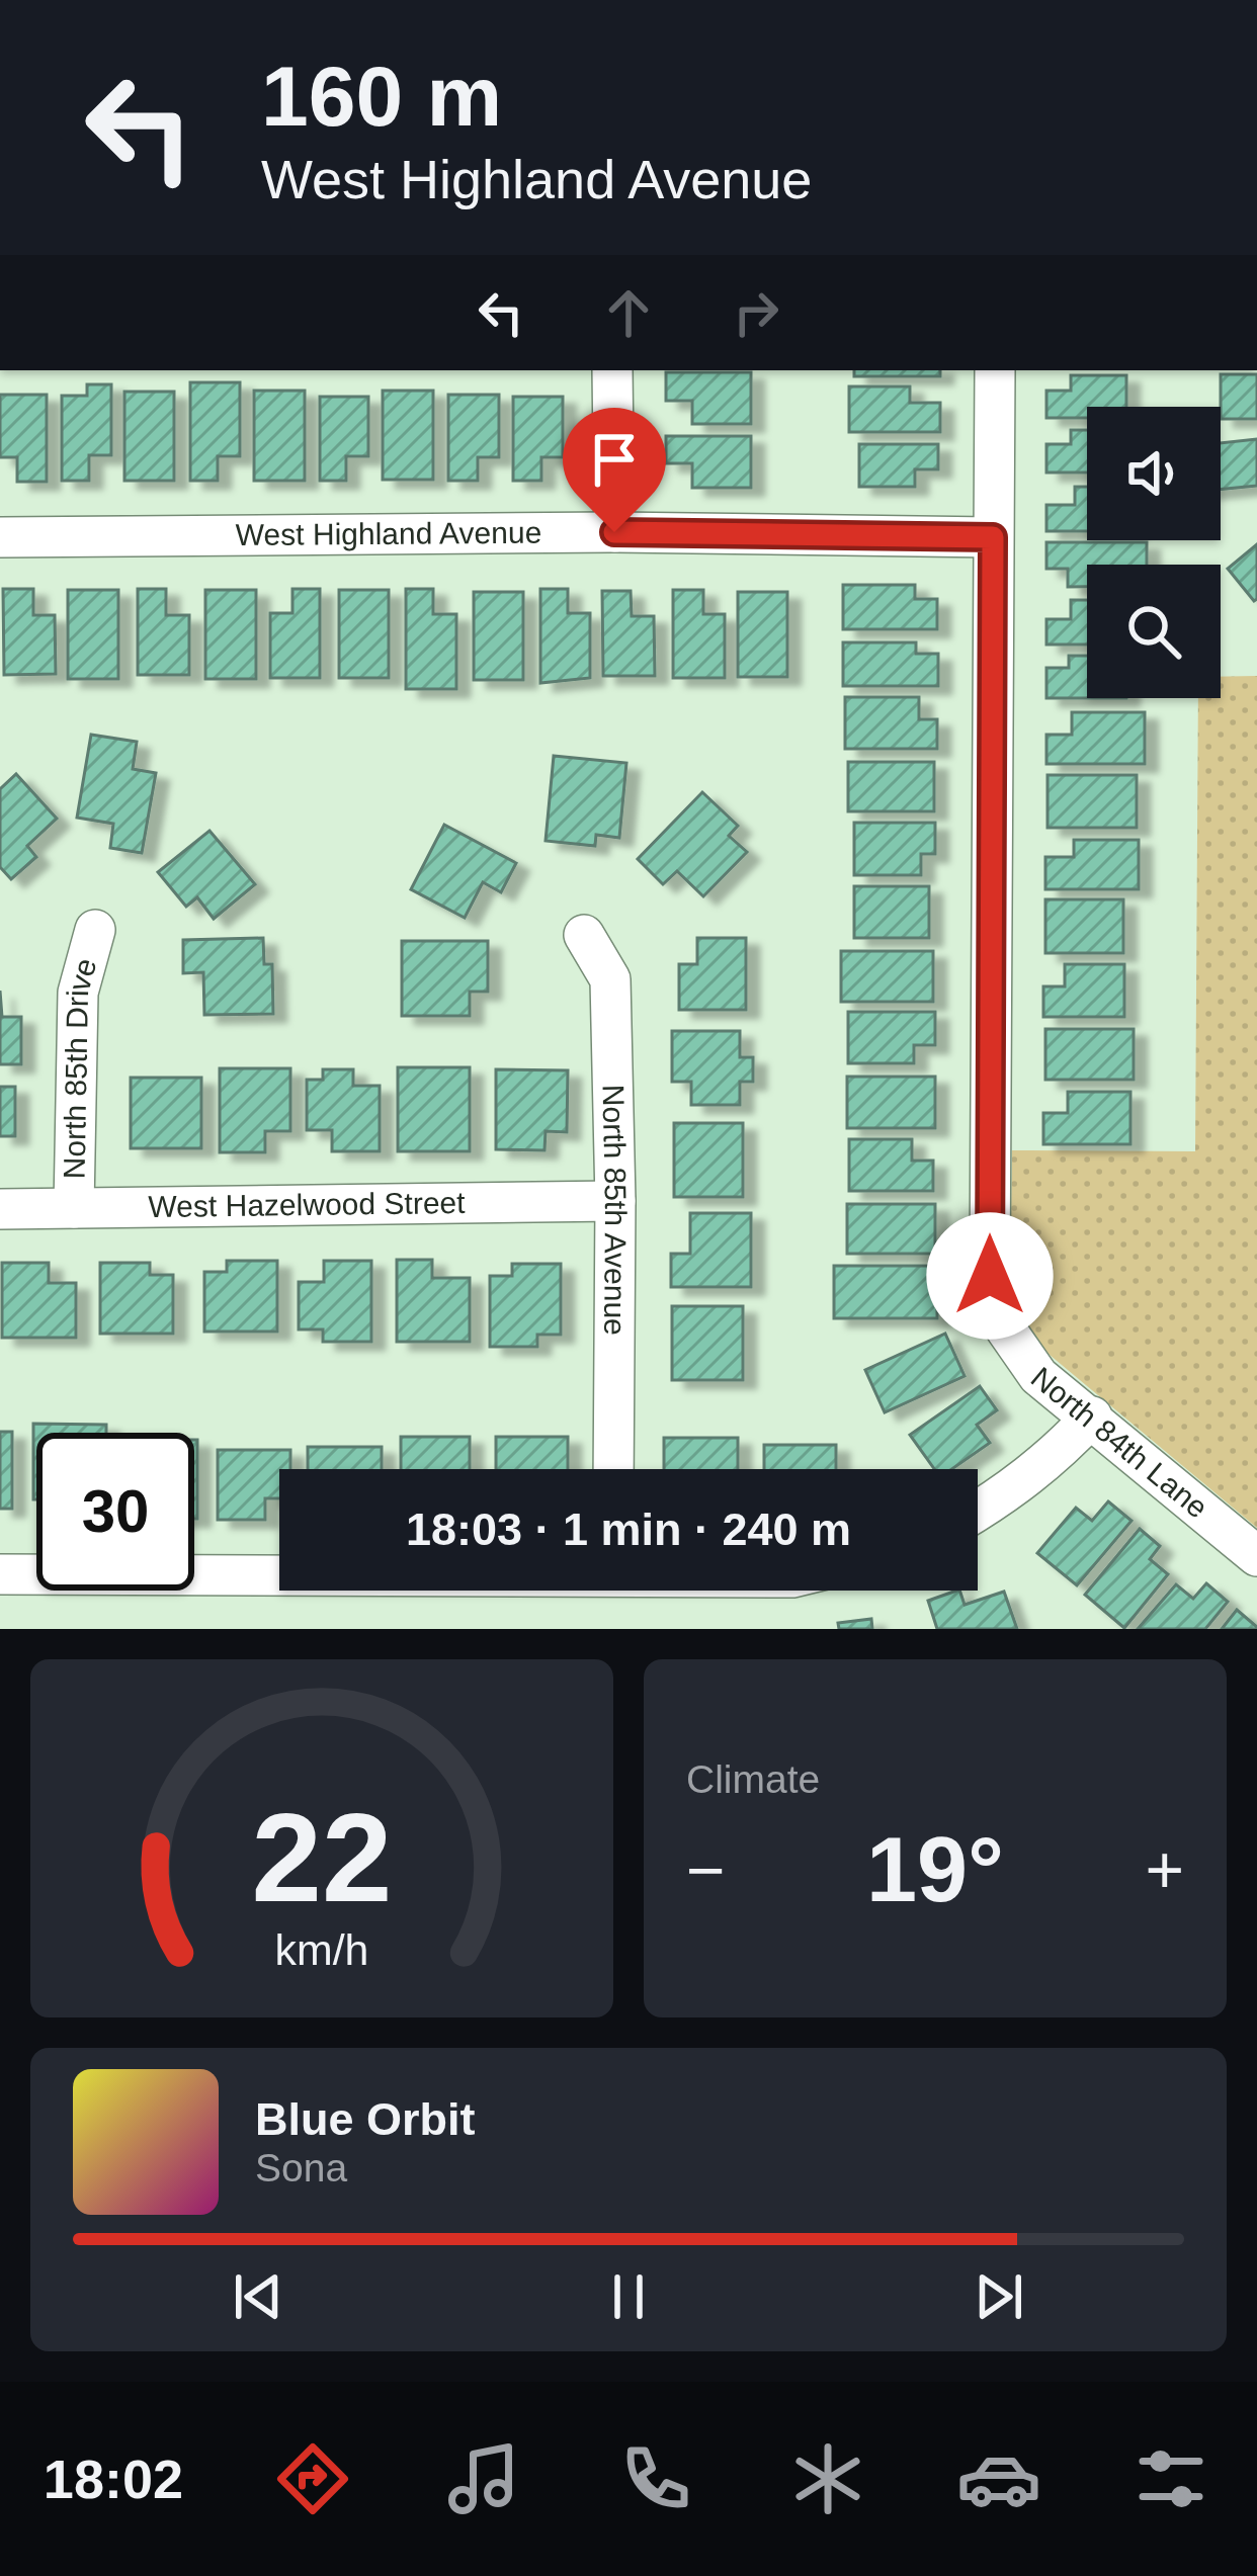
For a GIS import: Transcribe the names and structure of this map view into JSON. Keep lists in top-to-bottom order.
{
  "streets": {
    "street": [
      "West Highland Avenue",
      "North 85th Drive",
      "West Hazelwood Street",
      "North 85th Avenue",
      "North 84th Lane"
    ]
  },
  "crossings": [
    ["West Highland Avenue", "North 84th Lane"],
    ["North 85th Drive", "West Hazelwood Street"],
    ["West Hazelwood Street", "North 85th Avenue"]
  ],
  "page": {
    "turn": ["160 m", "West Highland Avenue"],
    "limit": "30",
    "trip": "18:03 · 1 min · 240 m",
    "tile": "Climate",
    "heat": ["−", "19°", "+"],
    "song": ["Blue Orbit", "Sona"],
    "tabs": "18:02",
    "gauge": ["22", "km/h"]
  }
}
